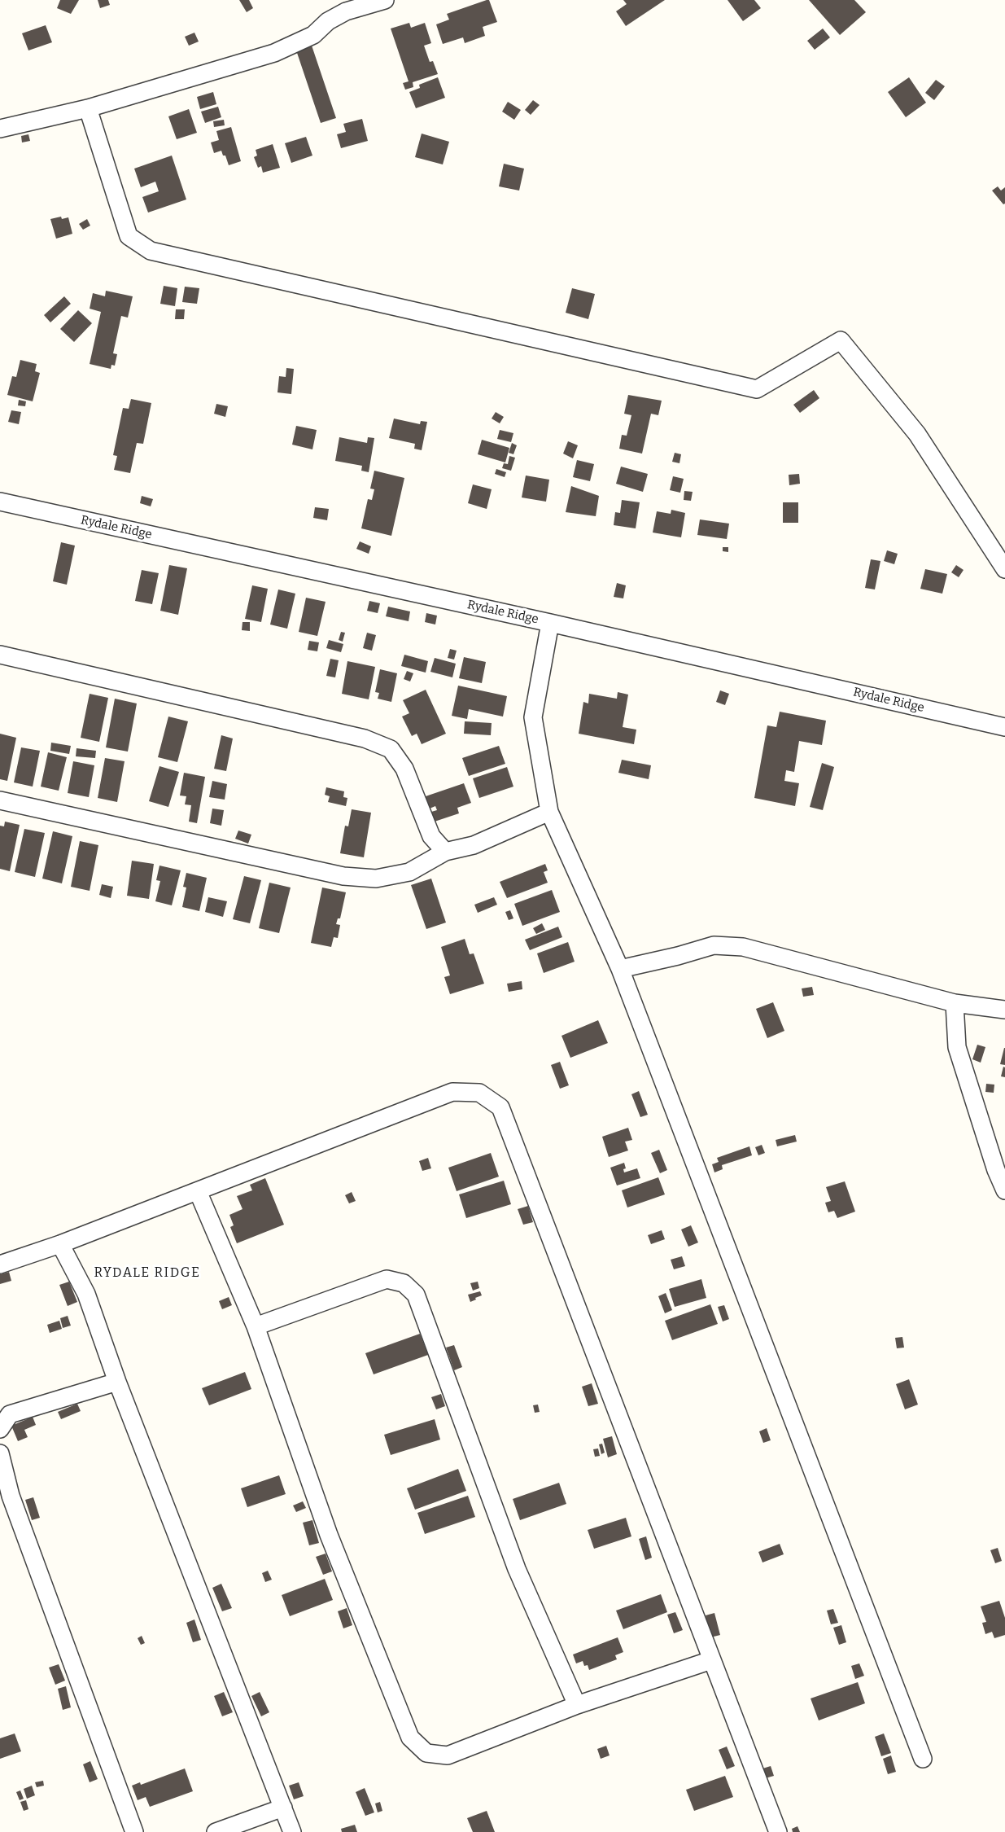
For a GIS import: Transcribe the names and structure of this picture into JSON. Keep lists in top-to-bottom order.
{
  "streets": {
    "street": ["Rydale Ridge"]
  },
  "districts": ["RYDALE RIDGE"]
}
